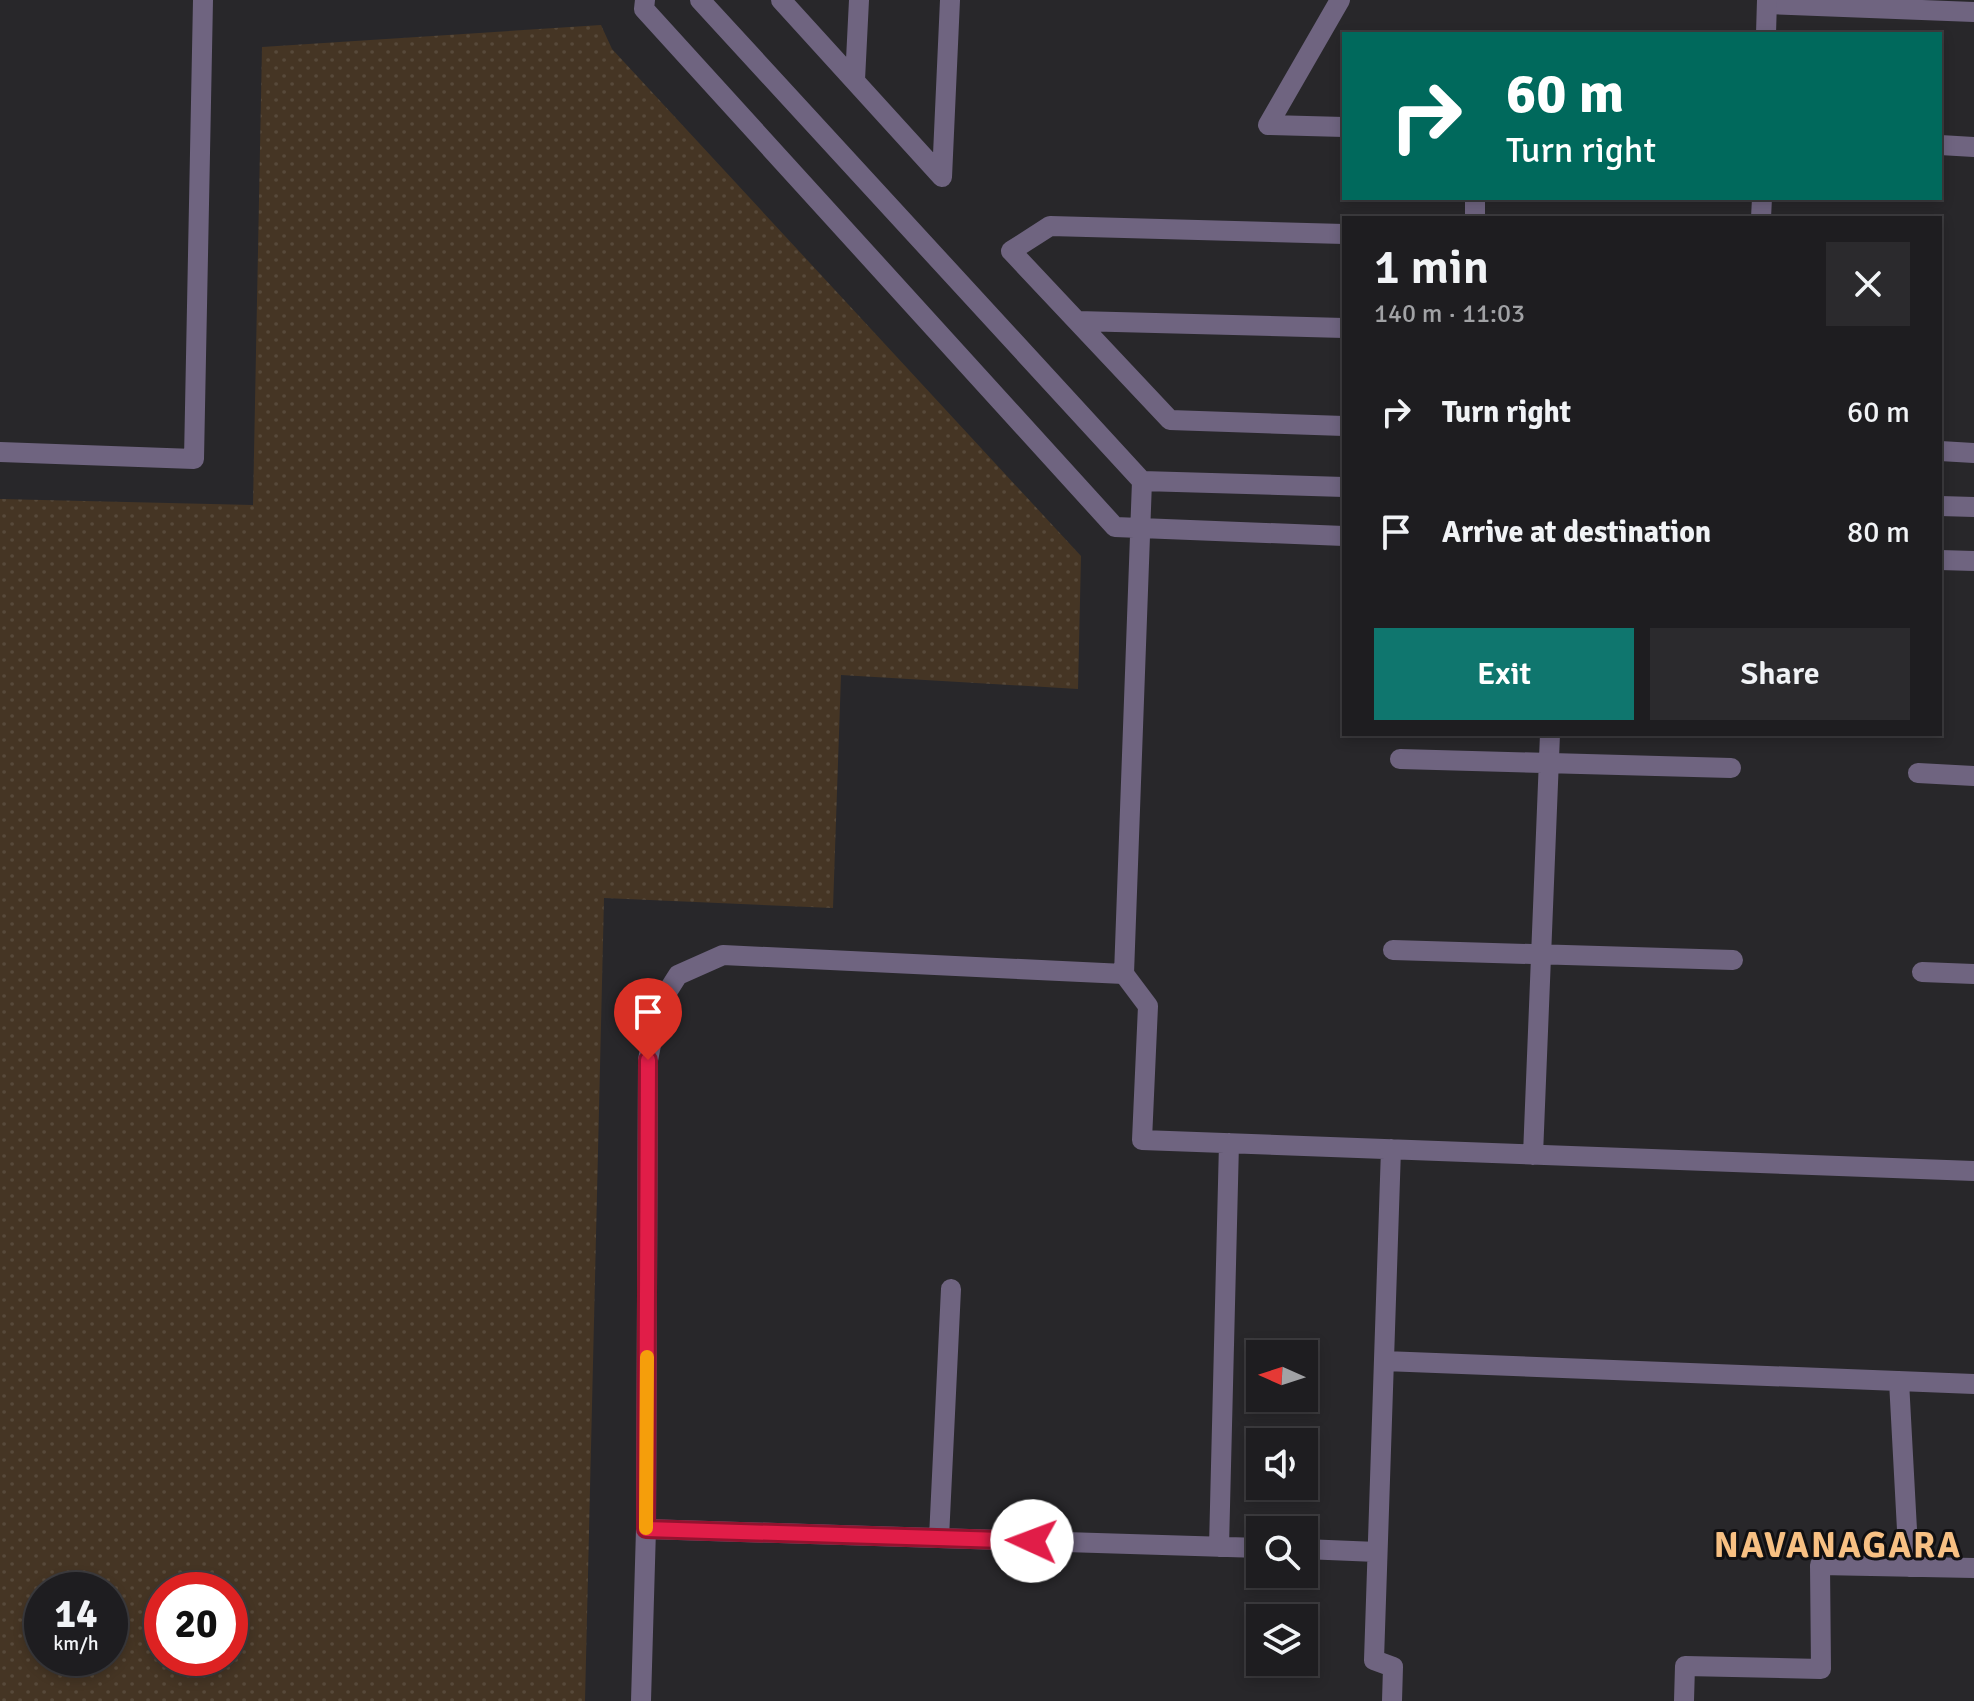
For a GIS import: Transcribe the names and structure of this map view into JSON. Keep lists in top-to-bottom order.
{
  "districts": ["NAVANAGARA"],
  "north": "left",
  "page": {
    "turn": ["60 m", "Turn right"],
    "heading": ["1 min", "140 m · 11:03"],
    "list": [
      {
        "name": "Turn right",
        "value": "60 m"
      },
      {
        "name": "Arrive at destination",
        "value": "80 m"
      }
    ],
    "buttons": ["Exit", "Share"],
    "speed": "14 km/h",
    "limit": "20"
  }
}
